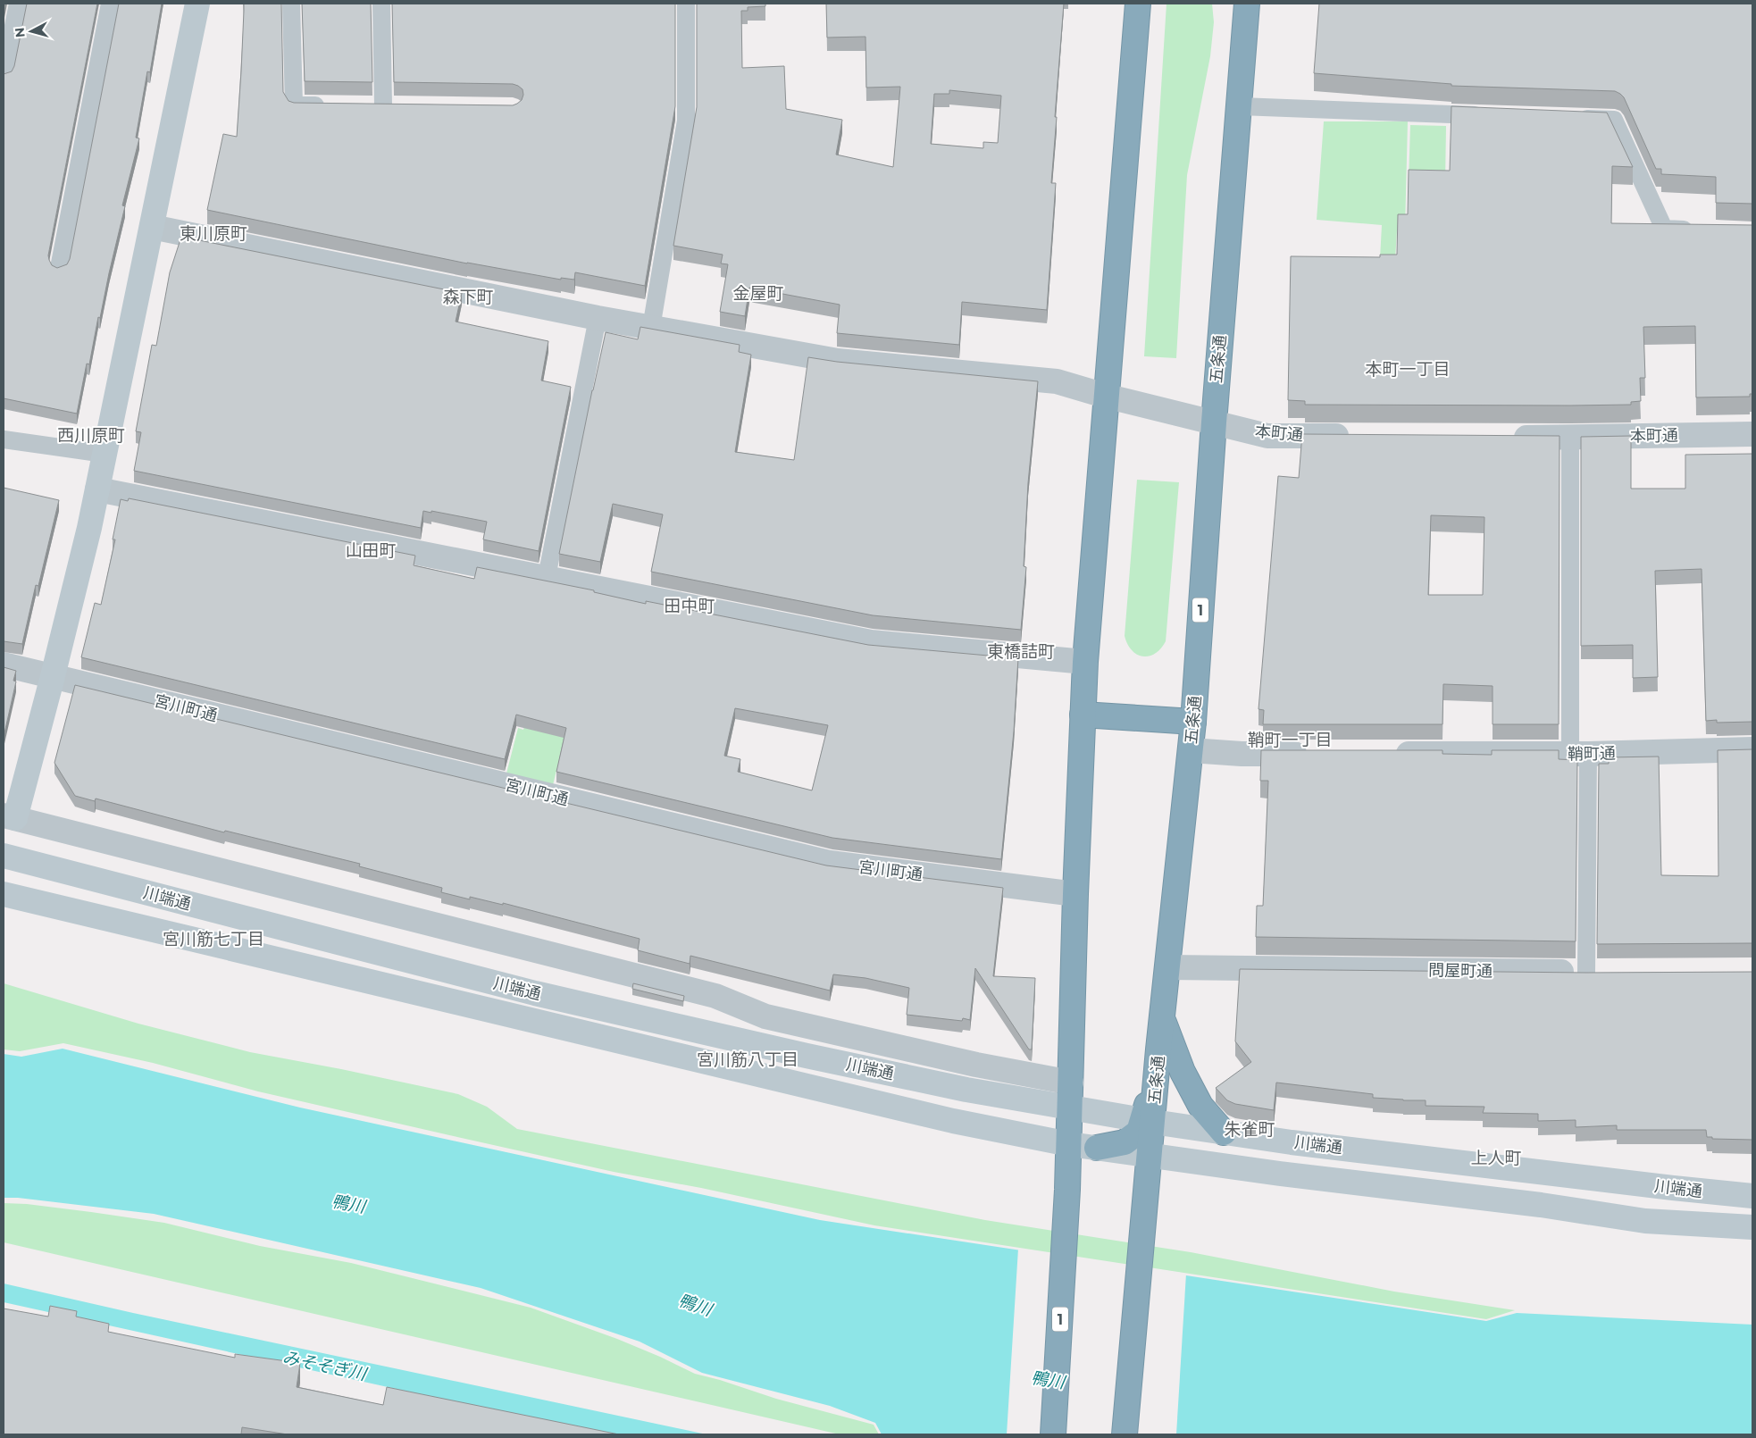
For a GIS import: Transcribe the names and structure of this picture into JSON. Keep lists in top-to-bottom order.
{
  "streets": {
    "highway": ["五条通", "1"],
    "street": [
      "本町通",
      "宮川町通",
      "鞘町通",
      "川端通",
      "問屋町通"
    ]
  },
  "crossings": [
    ["五条通", "本町通"],
    ["五条通", "1"],
    ["五条通", "川端通"],
    ["五条通", "問屋町通"],
    ["本町通", "1"],
    ["1", "宮川町通"],
    ["1", "川端通"]
  ],
  "districts": [
    "東川原町",
    "金屋町",
    "森下町",
    "本町一丁目",
    "西川原町",
    "山田町",
    "田中町",
    "東橋詰町",
    "鞘町一丁目",
    "宮川筋七丁目",
    "宮川筋八丁目",
    "朱雀町",
    "上人町"
  ],
  "water": ["鴨川", "みそそぎ川"],
  "north": "left"
}
